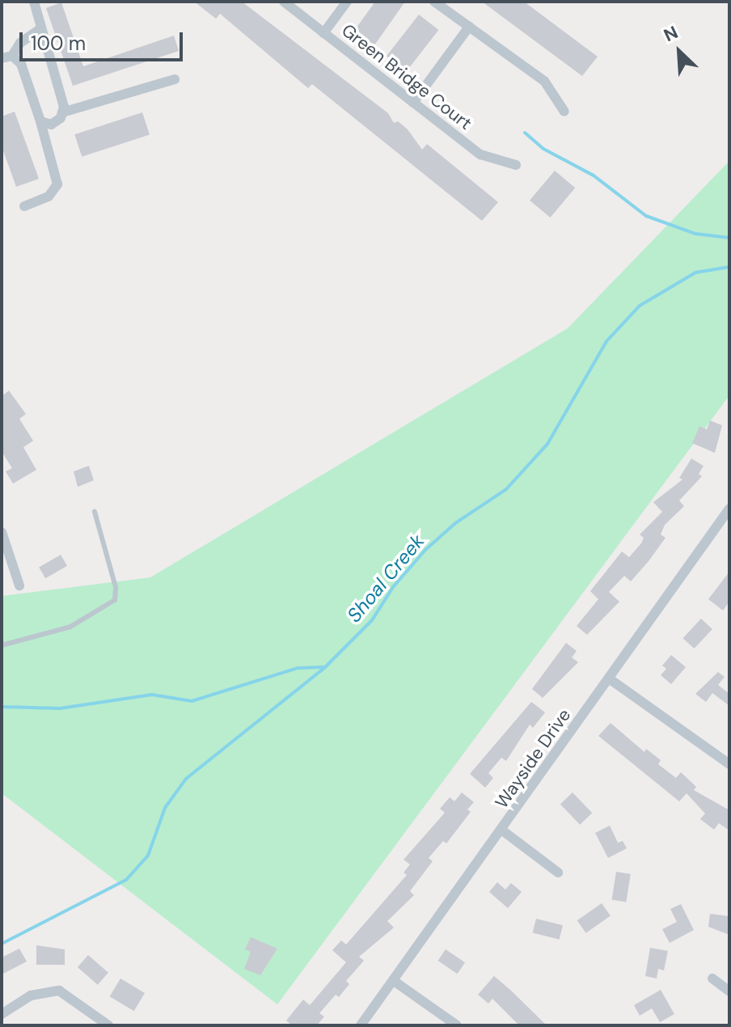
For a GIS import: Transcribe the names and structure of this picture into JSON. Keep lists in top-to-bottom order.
{
  "streets": {
    "street": ["Green Bridge Court", "Wayside Drive"]
  },
  "water": ["Shoal Creek"],
  "scale_bar": "100 m",
  "north": "top left"
}
